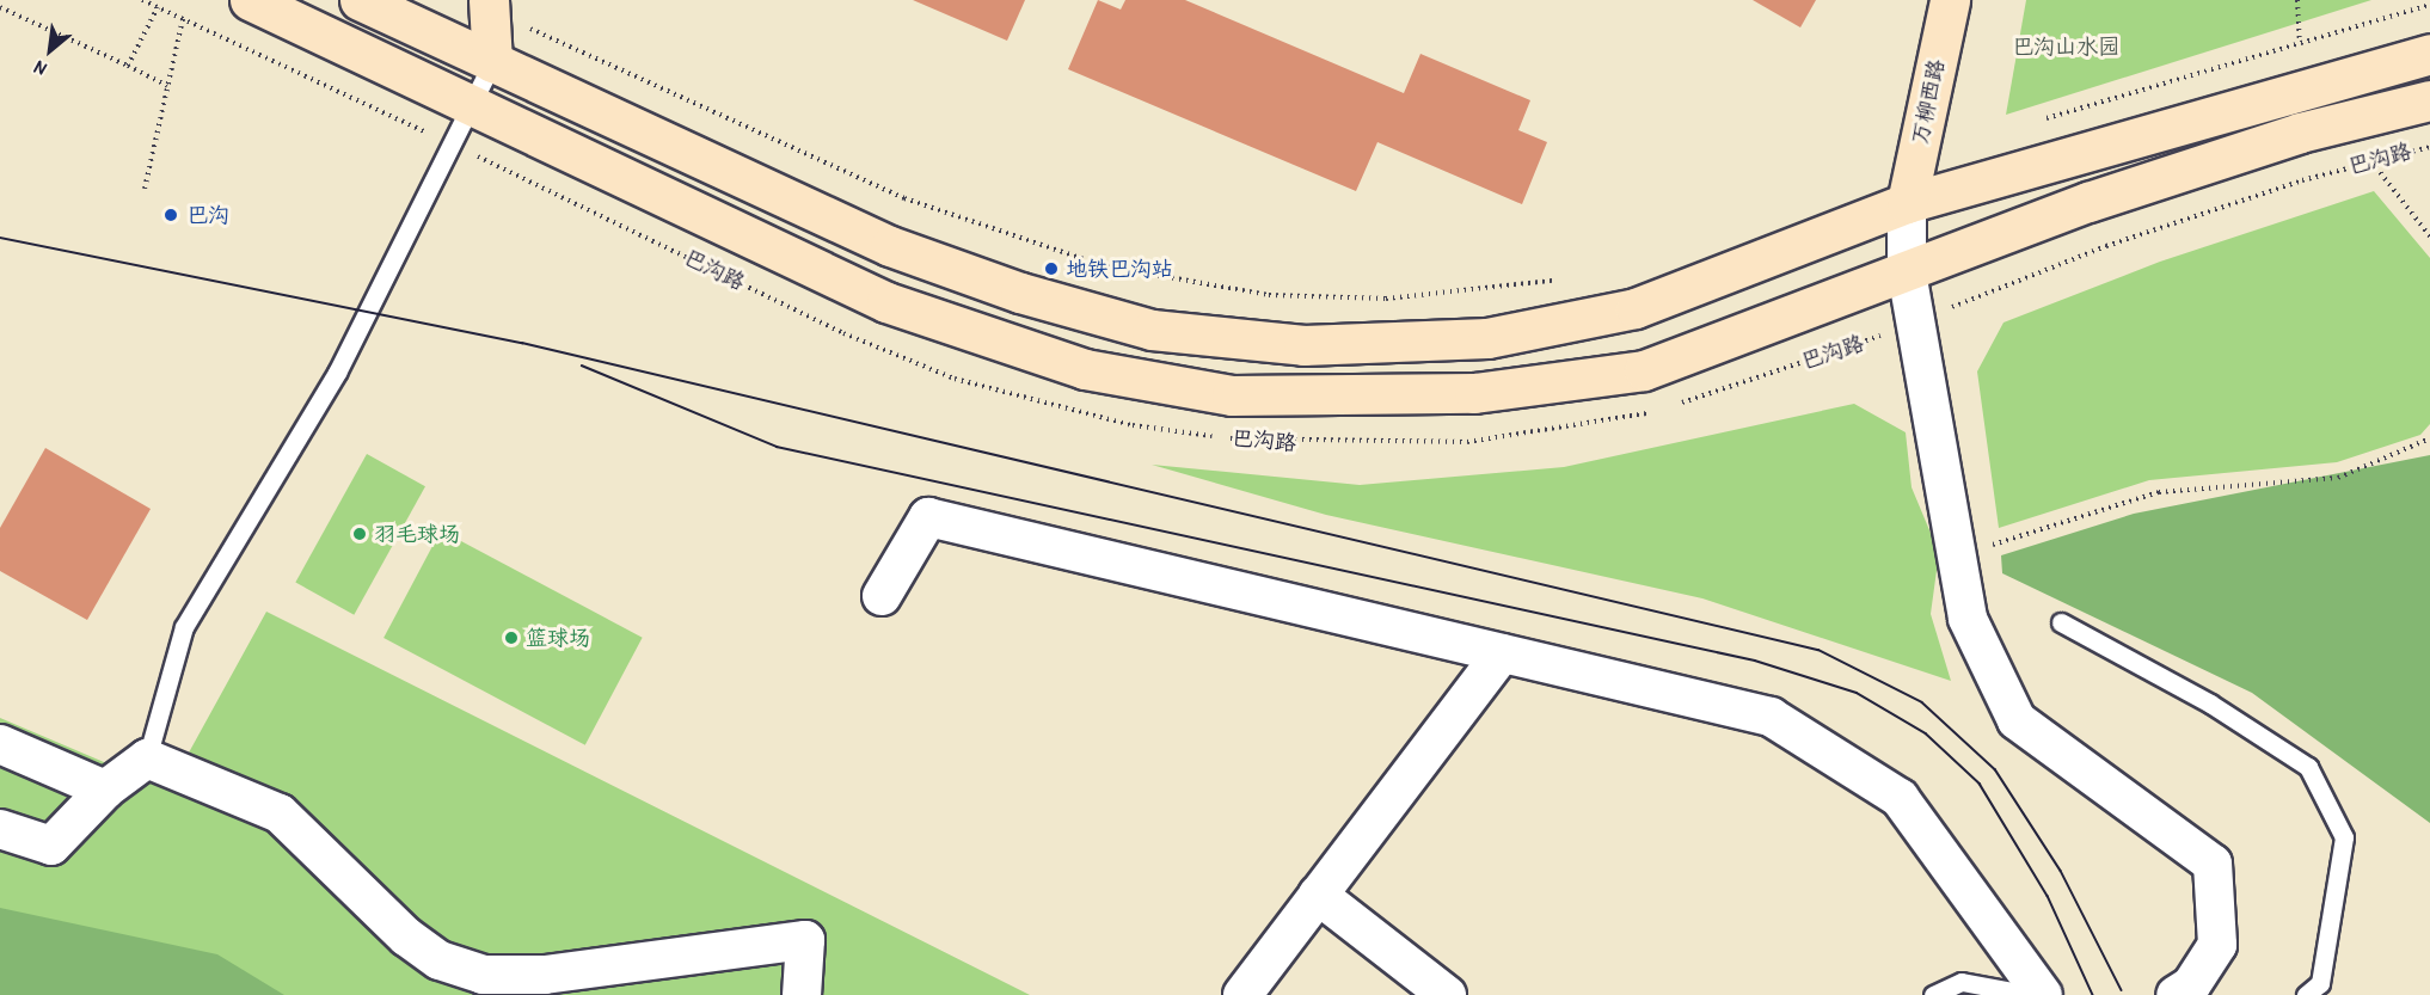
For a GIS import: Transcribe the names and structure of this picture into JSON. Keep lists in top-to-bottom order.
{
  "streets": {
    "main road": ["万柳西路", "巴沟路"]
  },
  "parks": ["巴沟山水园"],
  "places": [
    "巴沟",
    "地铁巴沟站",
    "羽毛球场",
    "篮球场"
  ],
  "north": "bottom left"
}
